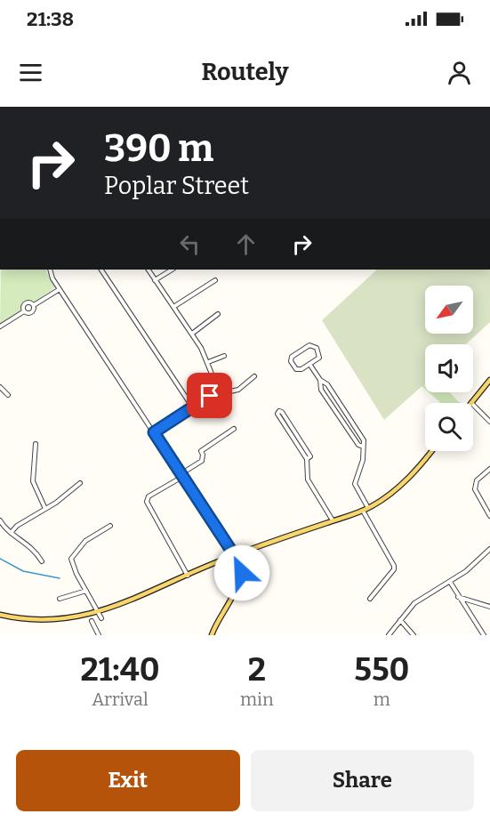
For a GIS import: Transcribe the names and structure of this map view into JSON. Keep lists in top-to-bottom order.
{
  "north": "bottom left",
  "page": {
    "status": "21:38",
    "header": "Routely",
    "turn": ["390 m", "Poplar Street"],
    "eta": [
      "21:40",
      "Arrival",
      "2",
      "min",
      "550",
      "m"
    ],
    "buttons": ["Exit", "Share"]
  }
}
